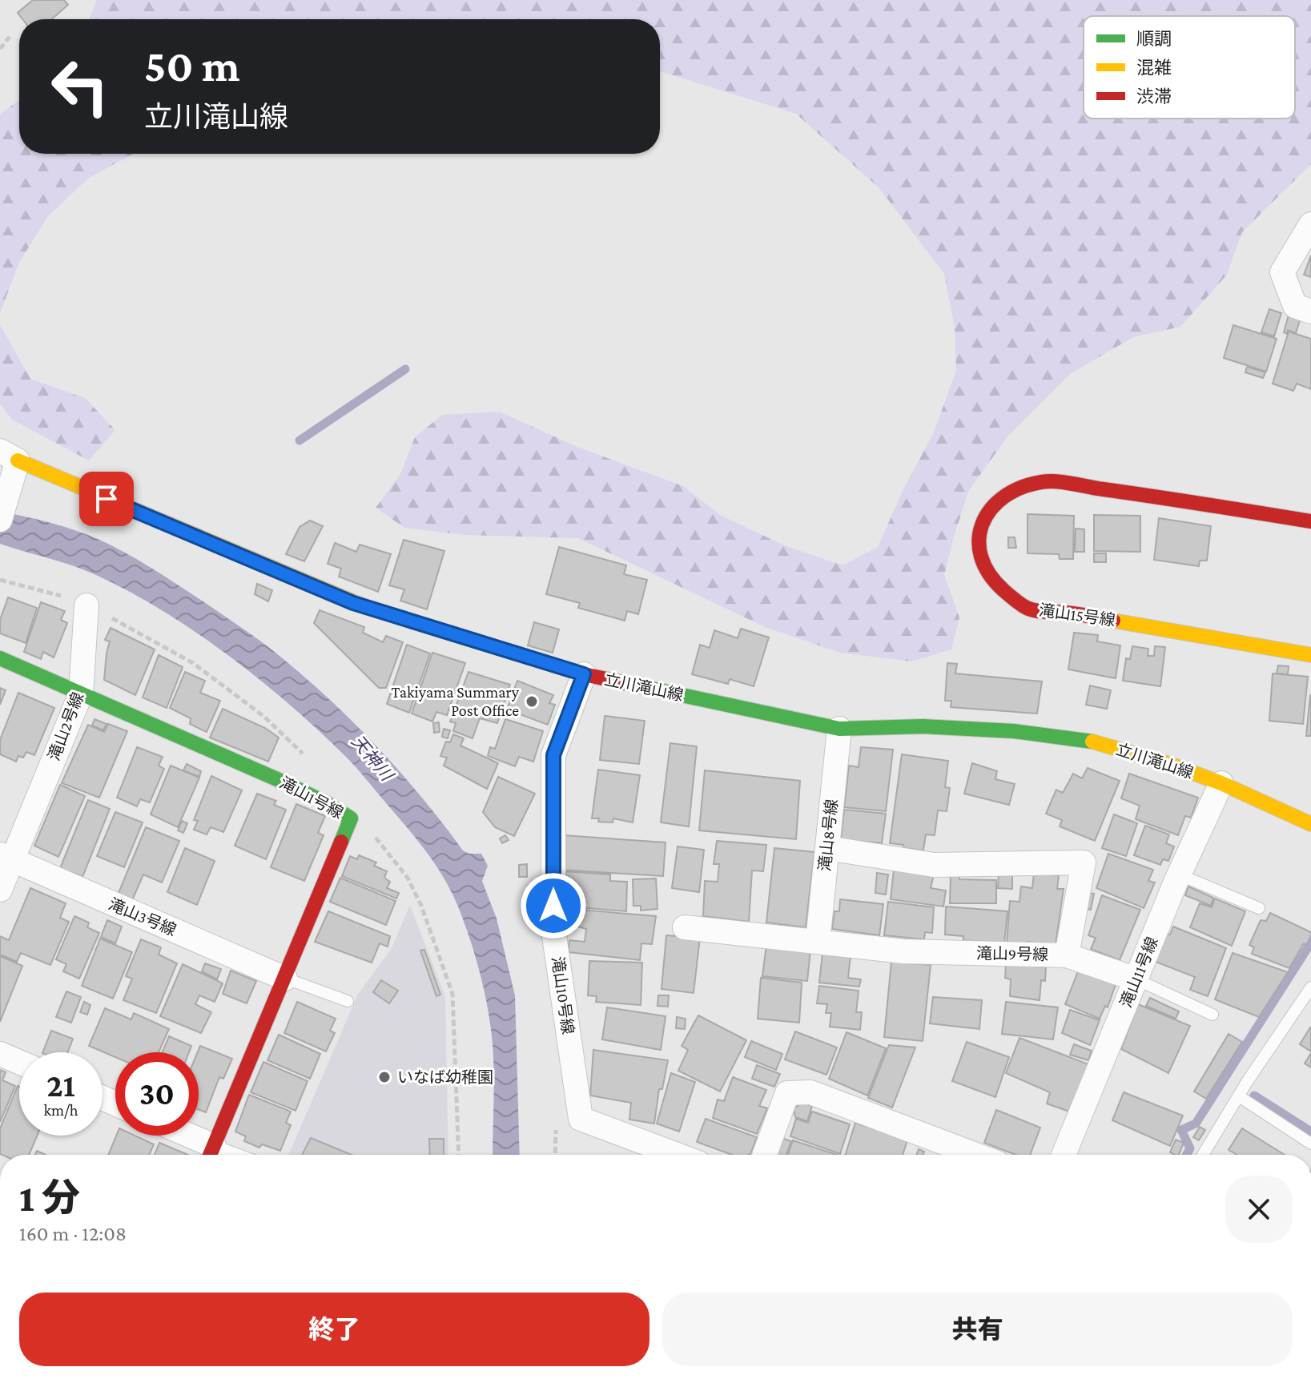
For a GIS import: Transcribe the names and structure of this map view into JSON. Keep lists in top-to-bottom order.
{
  "streets": {
    "street": [
      "滝山15号線",
      "立川滝山線",
      "滝山2号線",
      "滝山1号線",
      "滝山8号線",
      "滝山3号線",
      "滝山9号線",
      "滝山11号線",
      "滝山10号線"
    ]
  },
  "crossings": [
    ["立川滝山線", "滝山8号線"],
    ["立川滝山線", "滝山11号線"],
    ["立川滝山線", "滝山10号線"],
    ["滝山2号線", "滝山1号線"],
    ["滝山2号線", "滝山3号線"],
    ["滝山1号線", "滝山3号線"],
    ["滝山8号線", "滝山9号線"]
  ],
  "water": ["天神川"],
  "places": ["Takiyama Summary Post Office", "いなば幼稚園"],
  "legend": ["順調", "混雑", "渋滞"],
  "page": {
    "turn": ["50 m", "立川滝山線"],
    "speed": "21 km/h",
    "limit": "30",
    "heading": ["1 分", "160 m · 12:08"],
    "buttons": ["終了", "共有"]
  }
}
